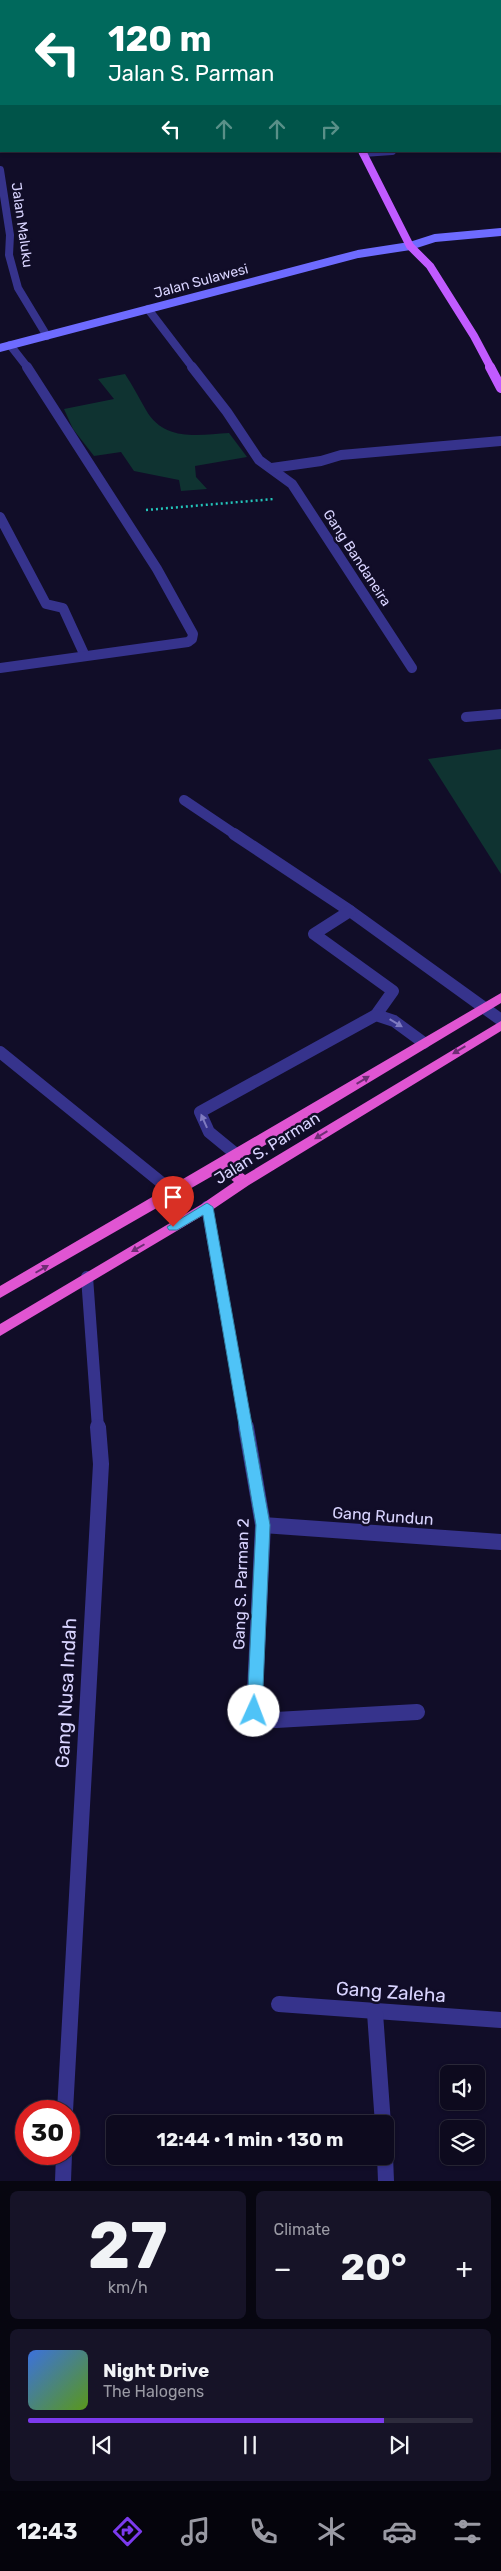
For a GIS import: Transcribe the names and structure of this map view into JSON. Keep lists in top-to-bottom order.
{
  "streets": {
    "highway": ["Jalan S. Parman"],
    "main road": ["Jalan Sulawesi"],
    "street": [
      "Jalan Maluku",
      "Gang Bandaneira",
      "Gang Rundun",
      "Gang S. Parman 2",
      "Gang Nusa Indah",
      "Gang Zaleha"
    ]
  },
  "crossings": [
    ["Jalan Maluku", "Jalan Sulawesi"],
    ["Jalan Sulawesi", "Gang Bandaneira"],
    ["Jalan S. Parman", "Gang S. Parman 2"],
    ["Jalan S. Parman", "Gang Nusa Indah"],
    ["Gang Rundun", "Gang S. Parman 2"]
  ],
  "page": {
    "turn": ["120 m", "Jalan S. Parman"],
    "limit": "30",
    "trip": "12:44 · 1 min · 130 m",
    "tile": [
      ["27", "km/h"],
      "Climate"
    ],
    "heat": ["−", "20°", "+"],
    "song": ["Night Drive", "The Halogens"],
    "tabs": "12:43"
  }
}
